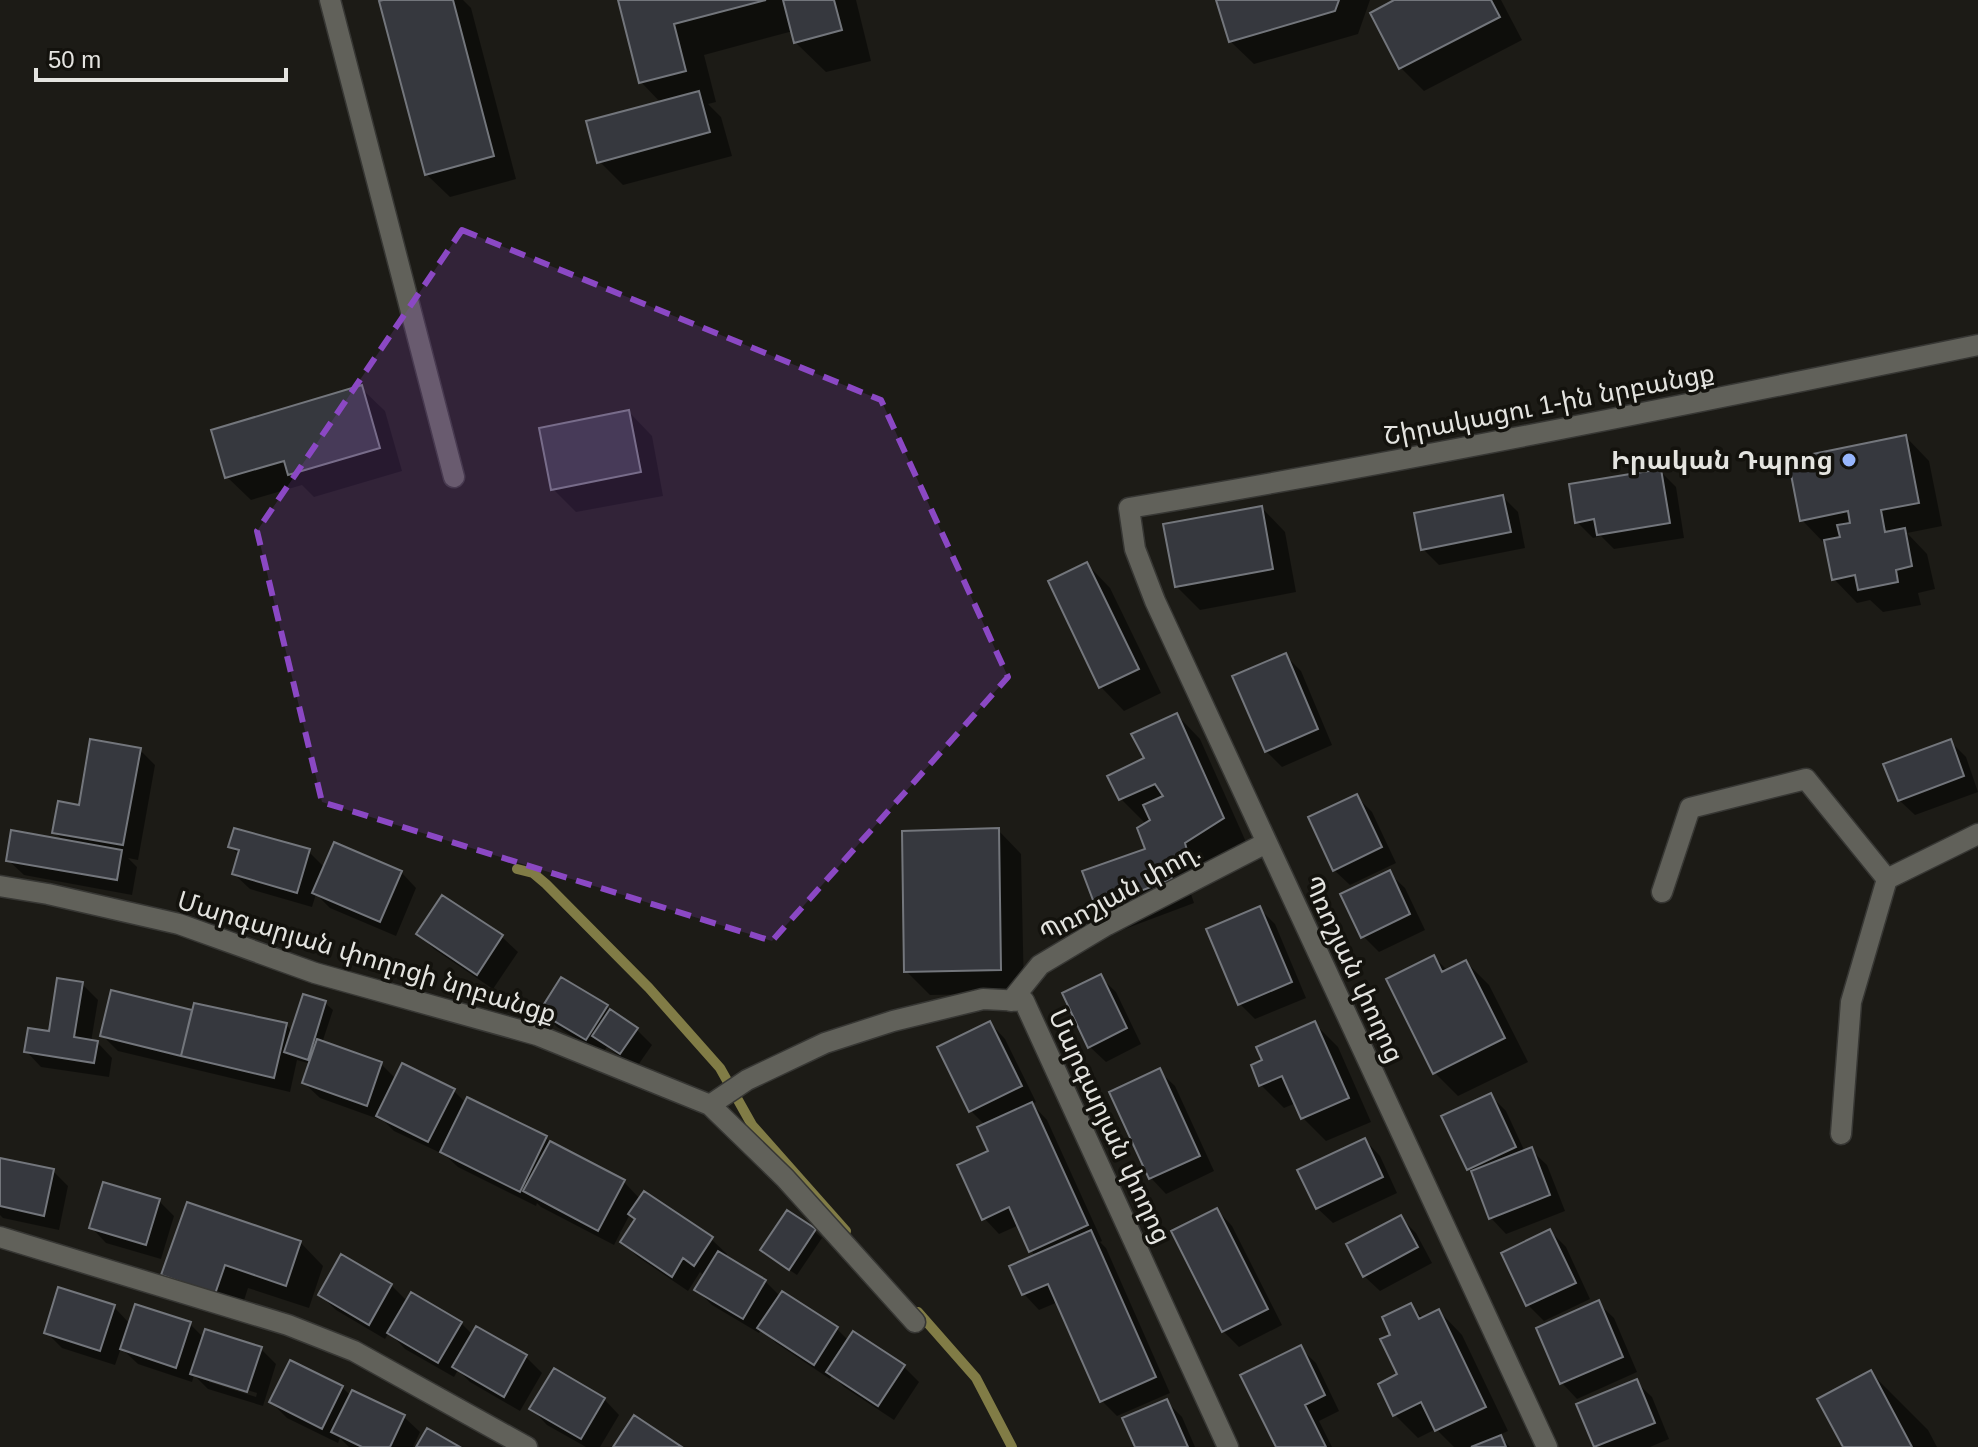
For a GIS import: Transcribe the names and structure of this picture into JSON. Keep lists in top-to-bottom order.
{
  "streets": {
    "street": [
      "Շիրակացու 1-ին նրբանցք",
      "Պռոշյան փող.",
      "Մարգարյան փողոցի նրբանցք",
      "Պռոշյան փողոց",
      "Մարգարյան փողոց"
    ]
  },
  "crossings": [
    ["Շիրակացու 1-ին նրբանցք", "Պռոշյան փողոց"],
    ["Պռոշյան փող.", "Պռոշյան փողոց"],
    ["Պռոշյան փող.", "Մարգարյան փողոց"],
    ["Մարգարյան փողոցի նրբանցք", "Մարգարյան փողոց"]
  ],
  "places": ["Իրական Դպրոց"],
  "scale_bar": "50 m"
}
